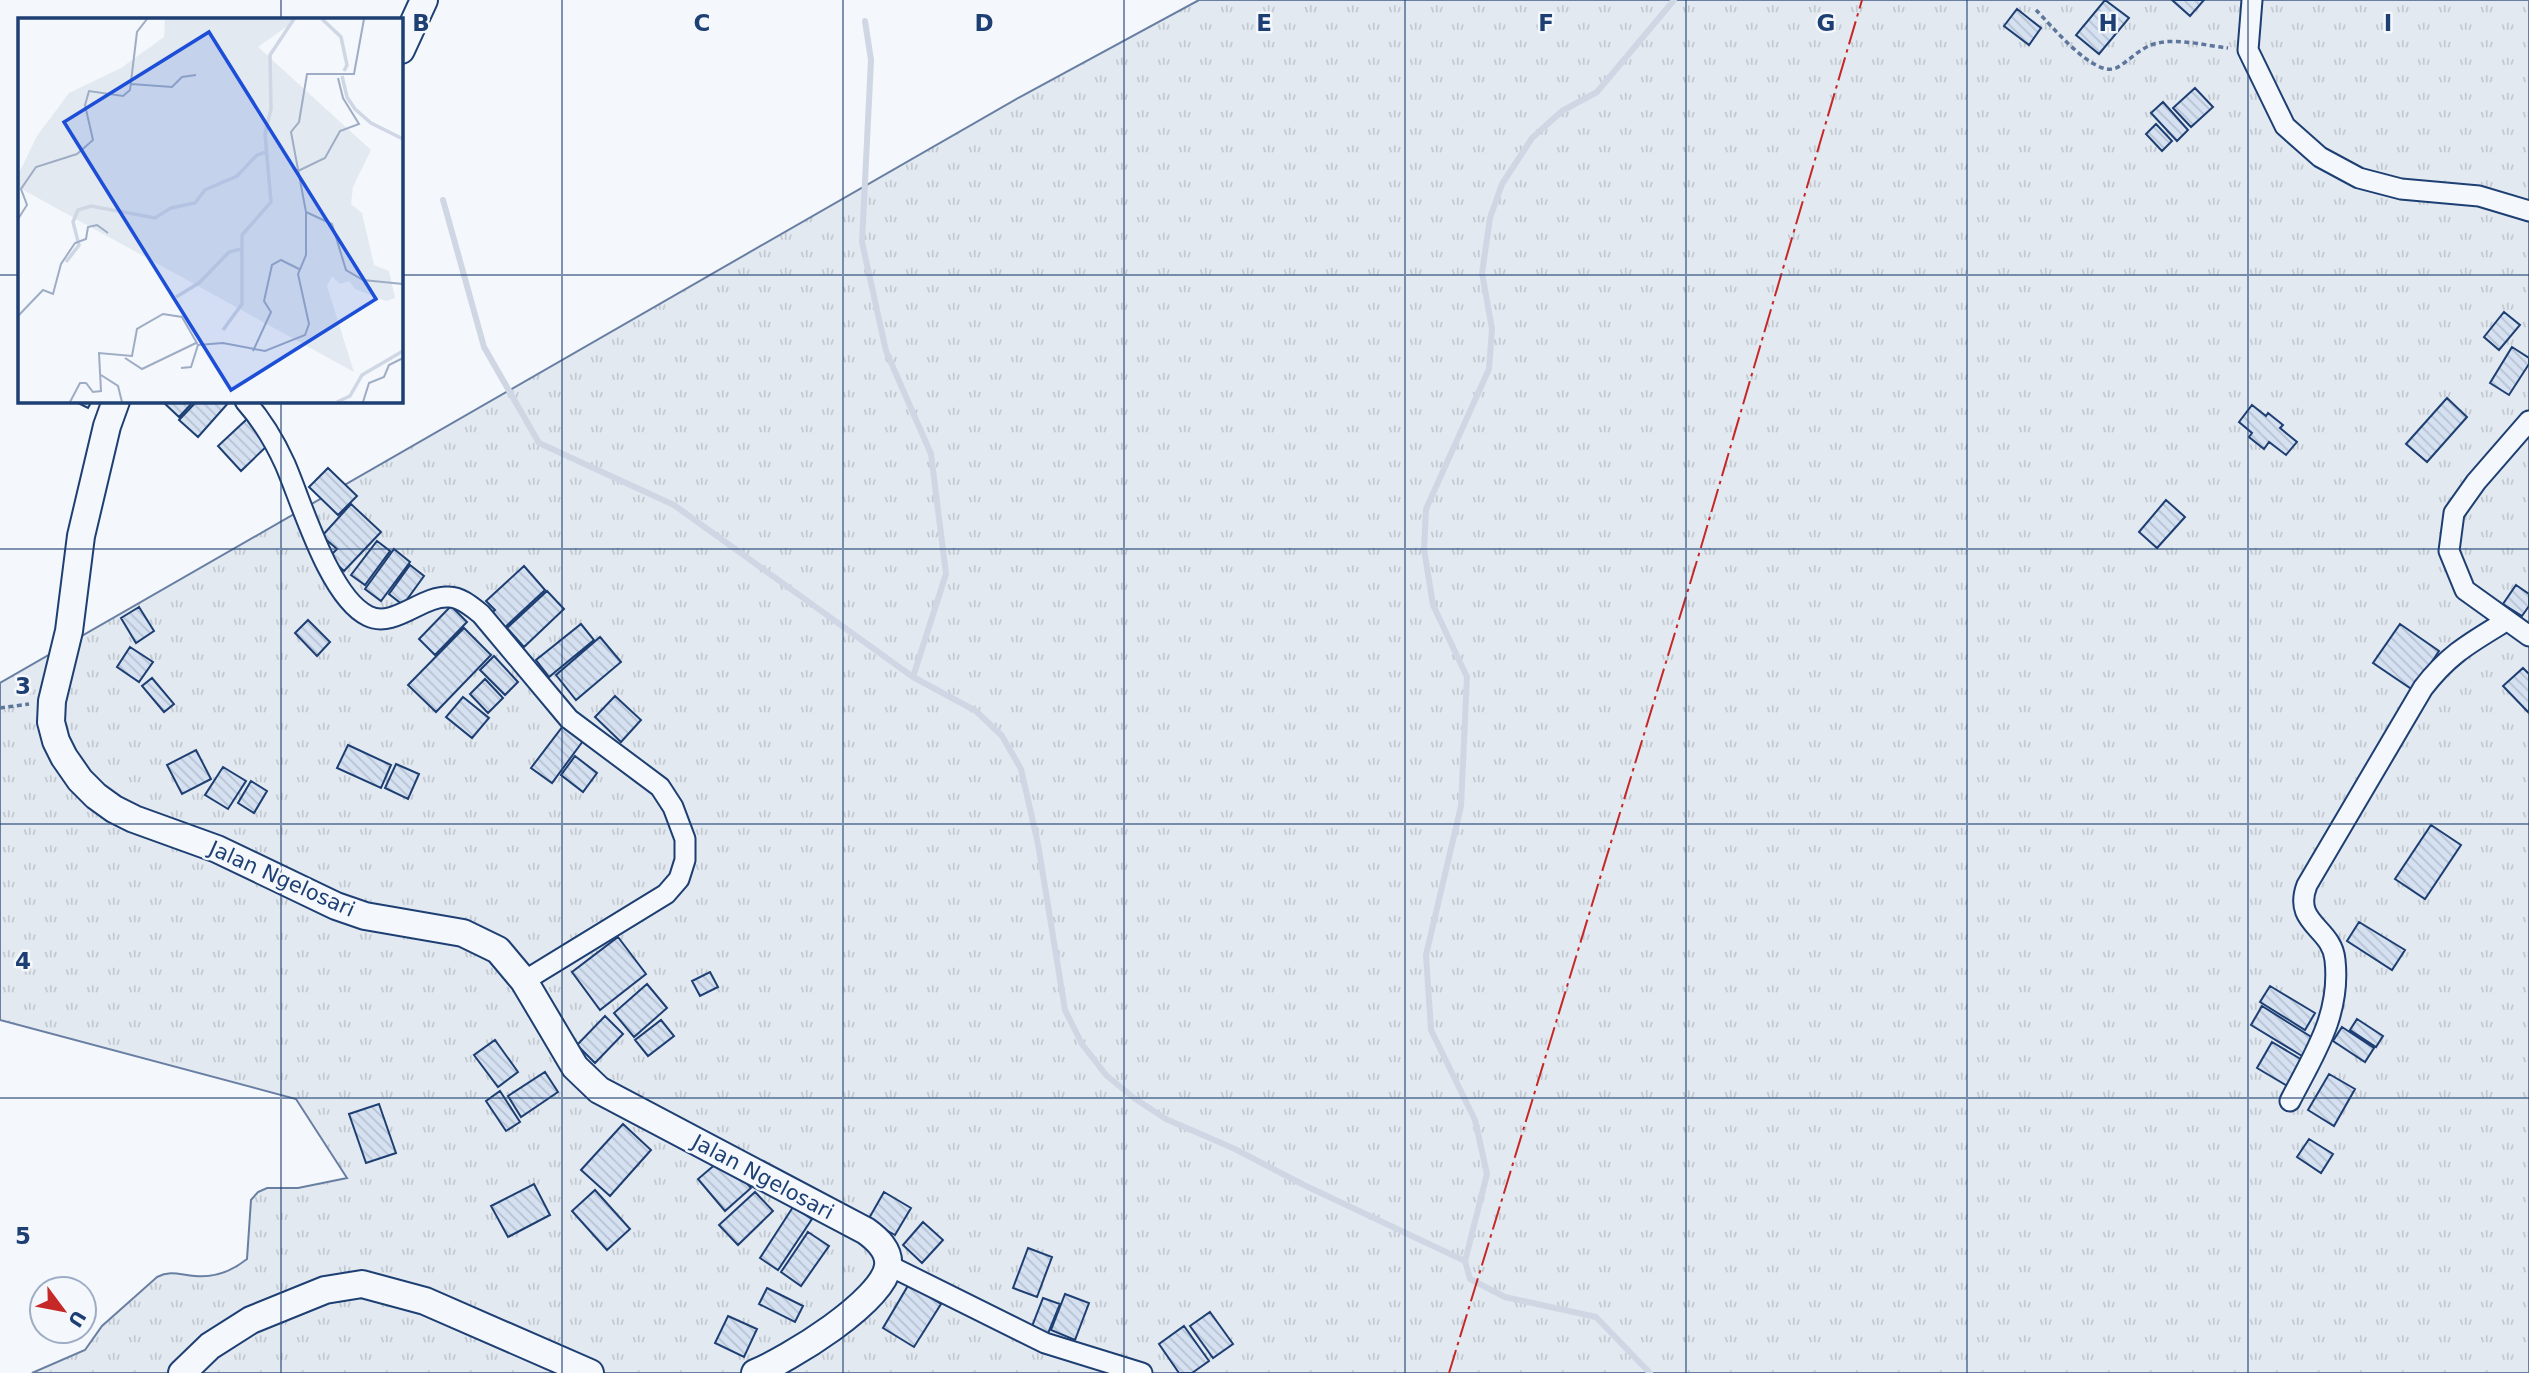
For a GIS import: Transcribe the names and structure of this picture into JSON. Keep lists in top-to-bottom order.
{
  "streets": {
    "street": ["Jalan Ngelosari"]
  },
  "north": "bottom right",
  "grid": {
    "columns": [
      "B",
      "C",
      "D",
      "E",
      "F",
      "G",
      "H",
      "I"
    ],
    "rows": ["3", "4", "5"]
  }
}
